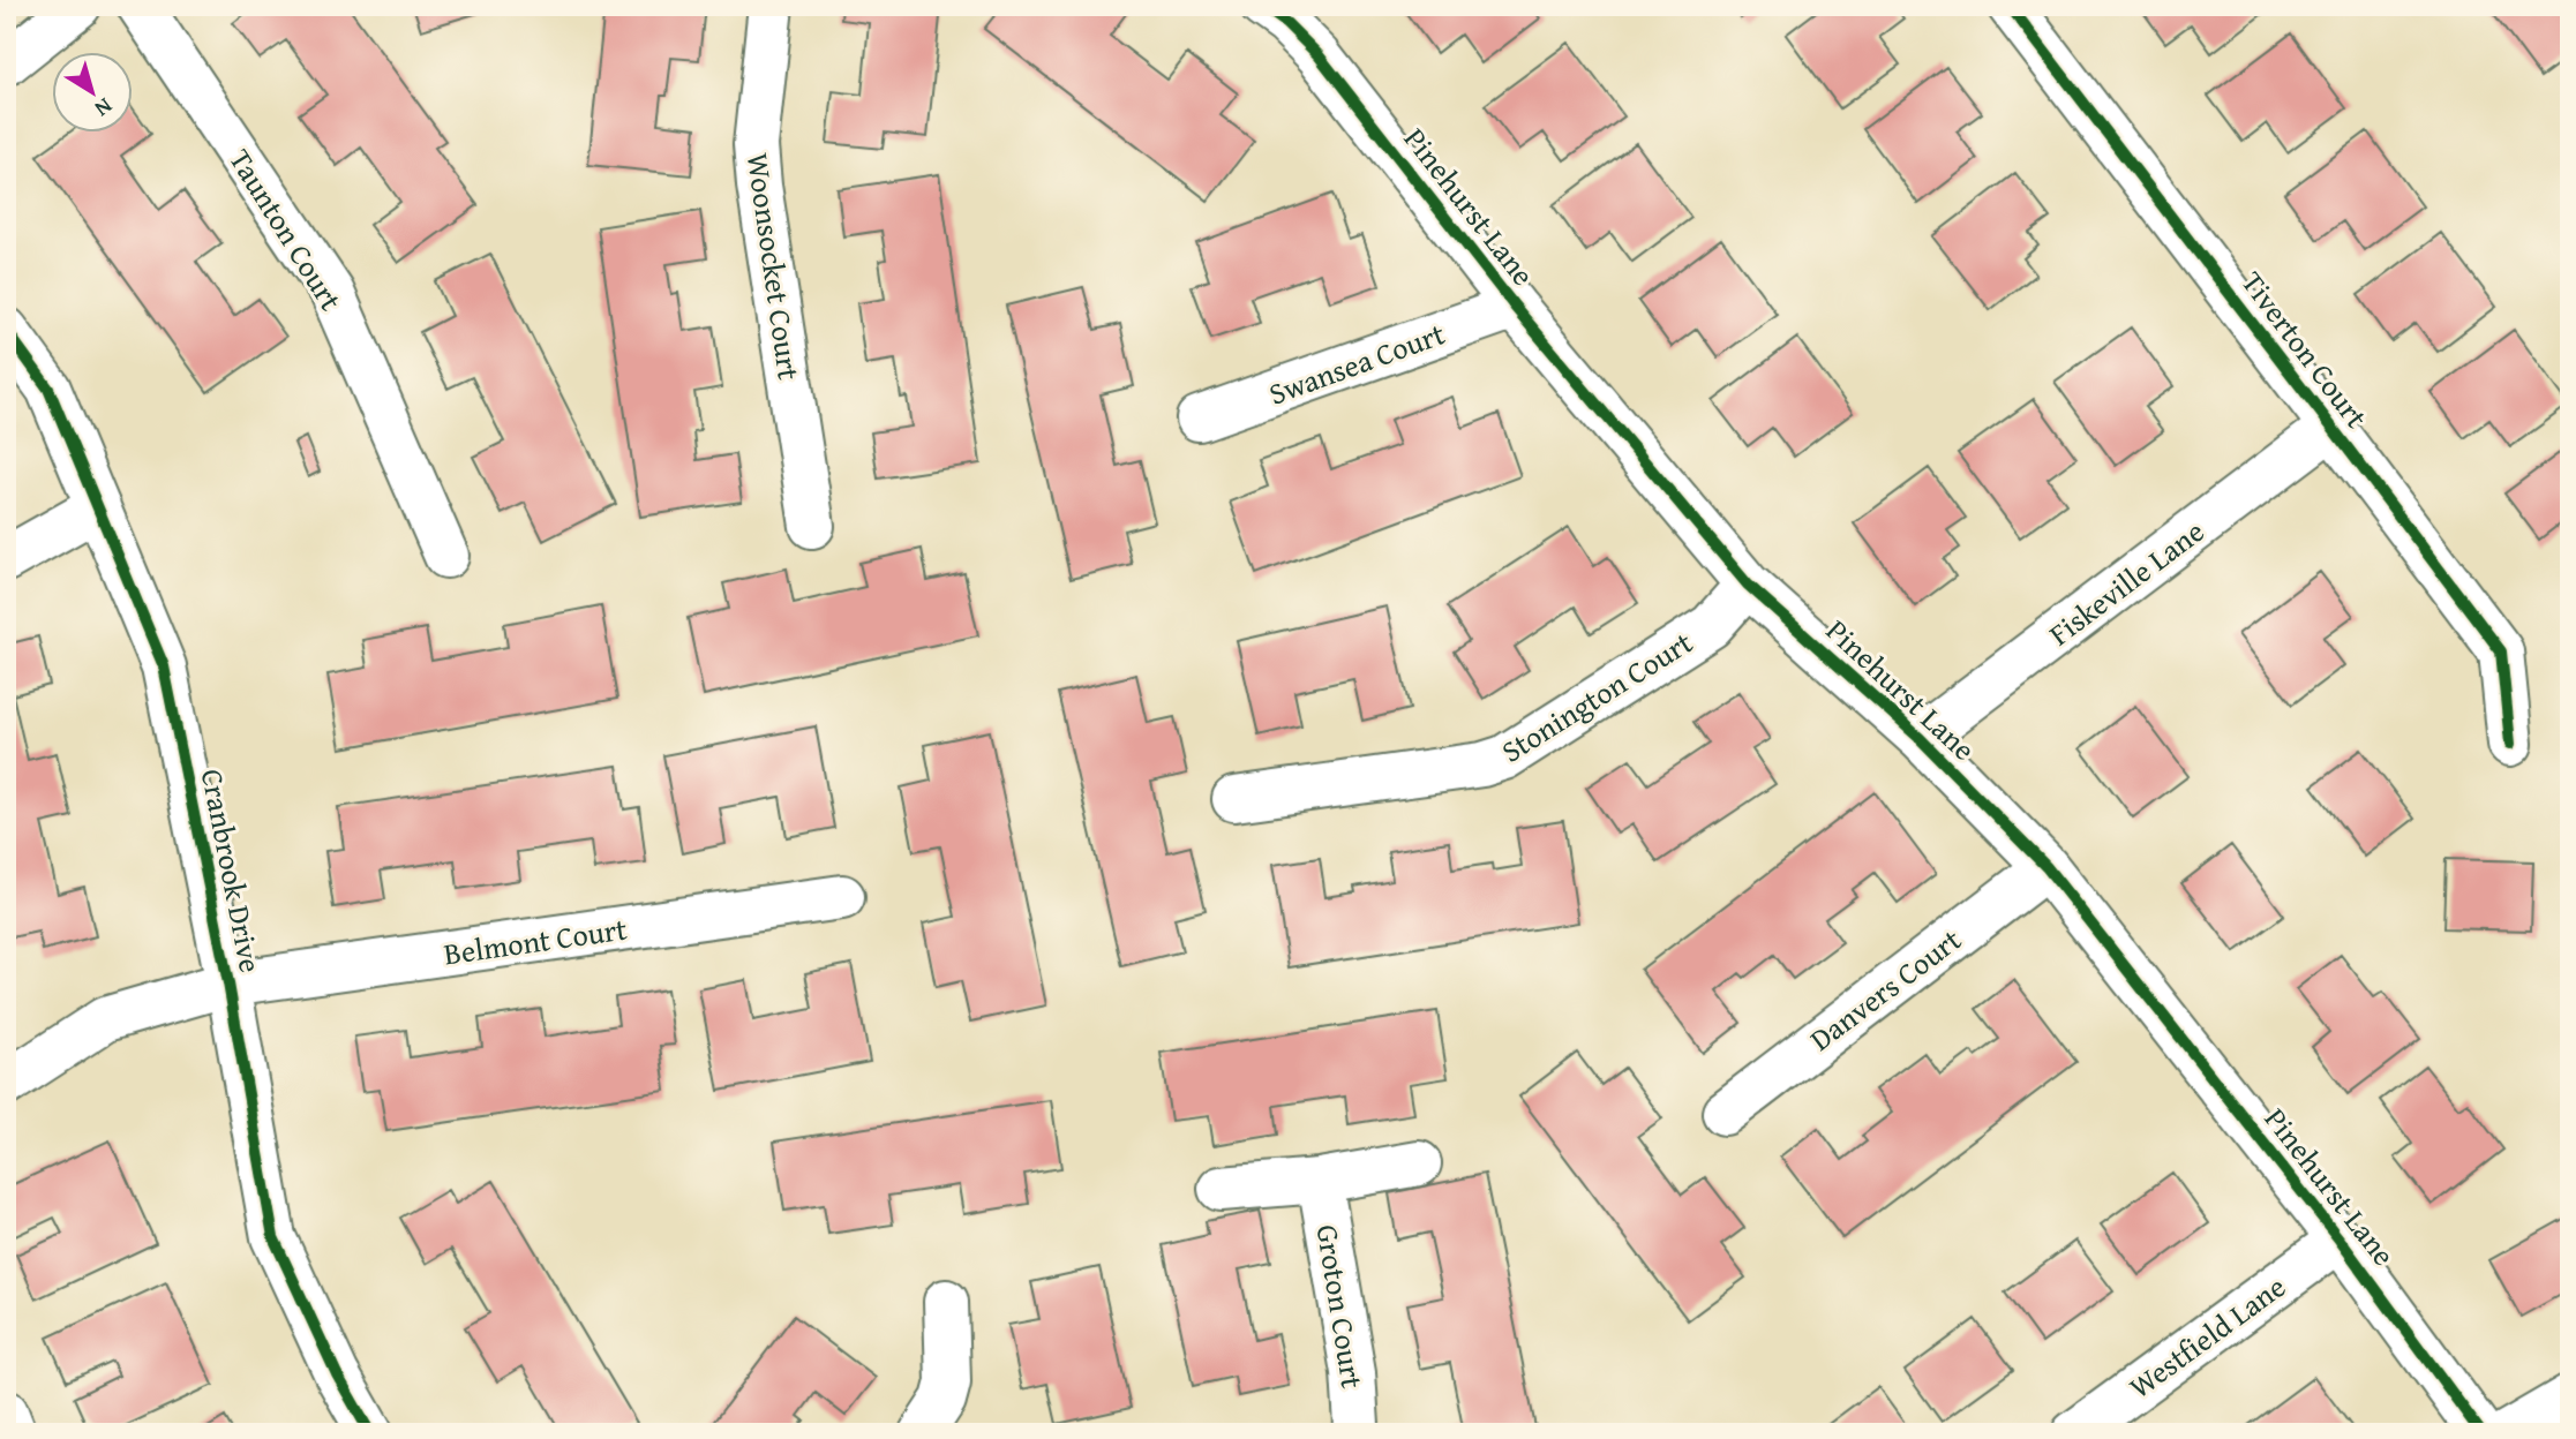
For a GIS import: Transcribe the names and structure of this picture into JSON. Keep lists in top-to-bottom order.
{
  "streets": {
    "street": [
      "Pinehurst Lane",
      "Taunton Court",
      "Woonsocket Court",
      "Tiverton Court",
      "Swansea Court",
      "Fiskeville Lane",
      "Stonington Court",
      "Cranbrook Drive",
      "Belmont Court",
      "Danvers Court",
      "Groton Court",
      "Westfield Lane"
    ]
  },
  "crossings": [
    ["Pinehurst Lane", "Swansea Court"],
    ["Pinehurst Lane", "Fiskeville Lane"],
    ["Pinehurst Lane", "Stonington Court"],
    ["Pinehurst Lane", "Danvers Court"],
    ["Pinehurst Lane", "Westfield Lane"],
    ["Tiverton Court", "Fiskeville Lane"],
    ["Cranbrook Drive", "Belmont Court"]
  ],
  "north": "bottom right"
}
